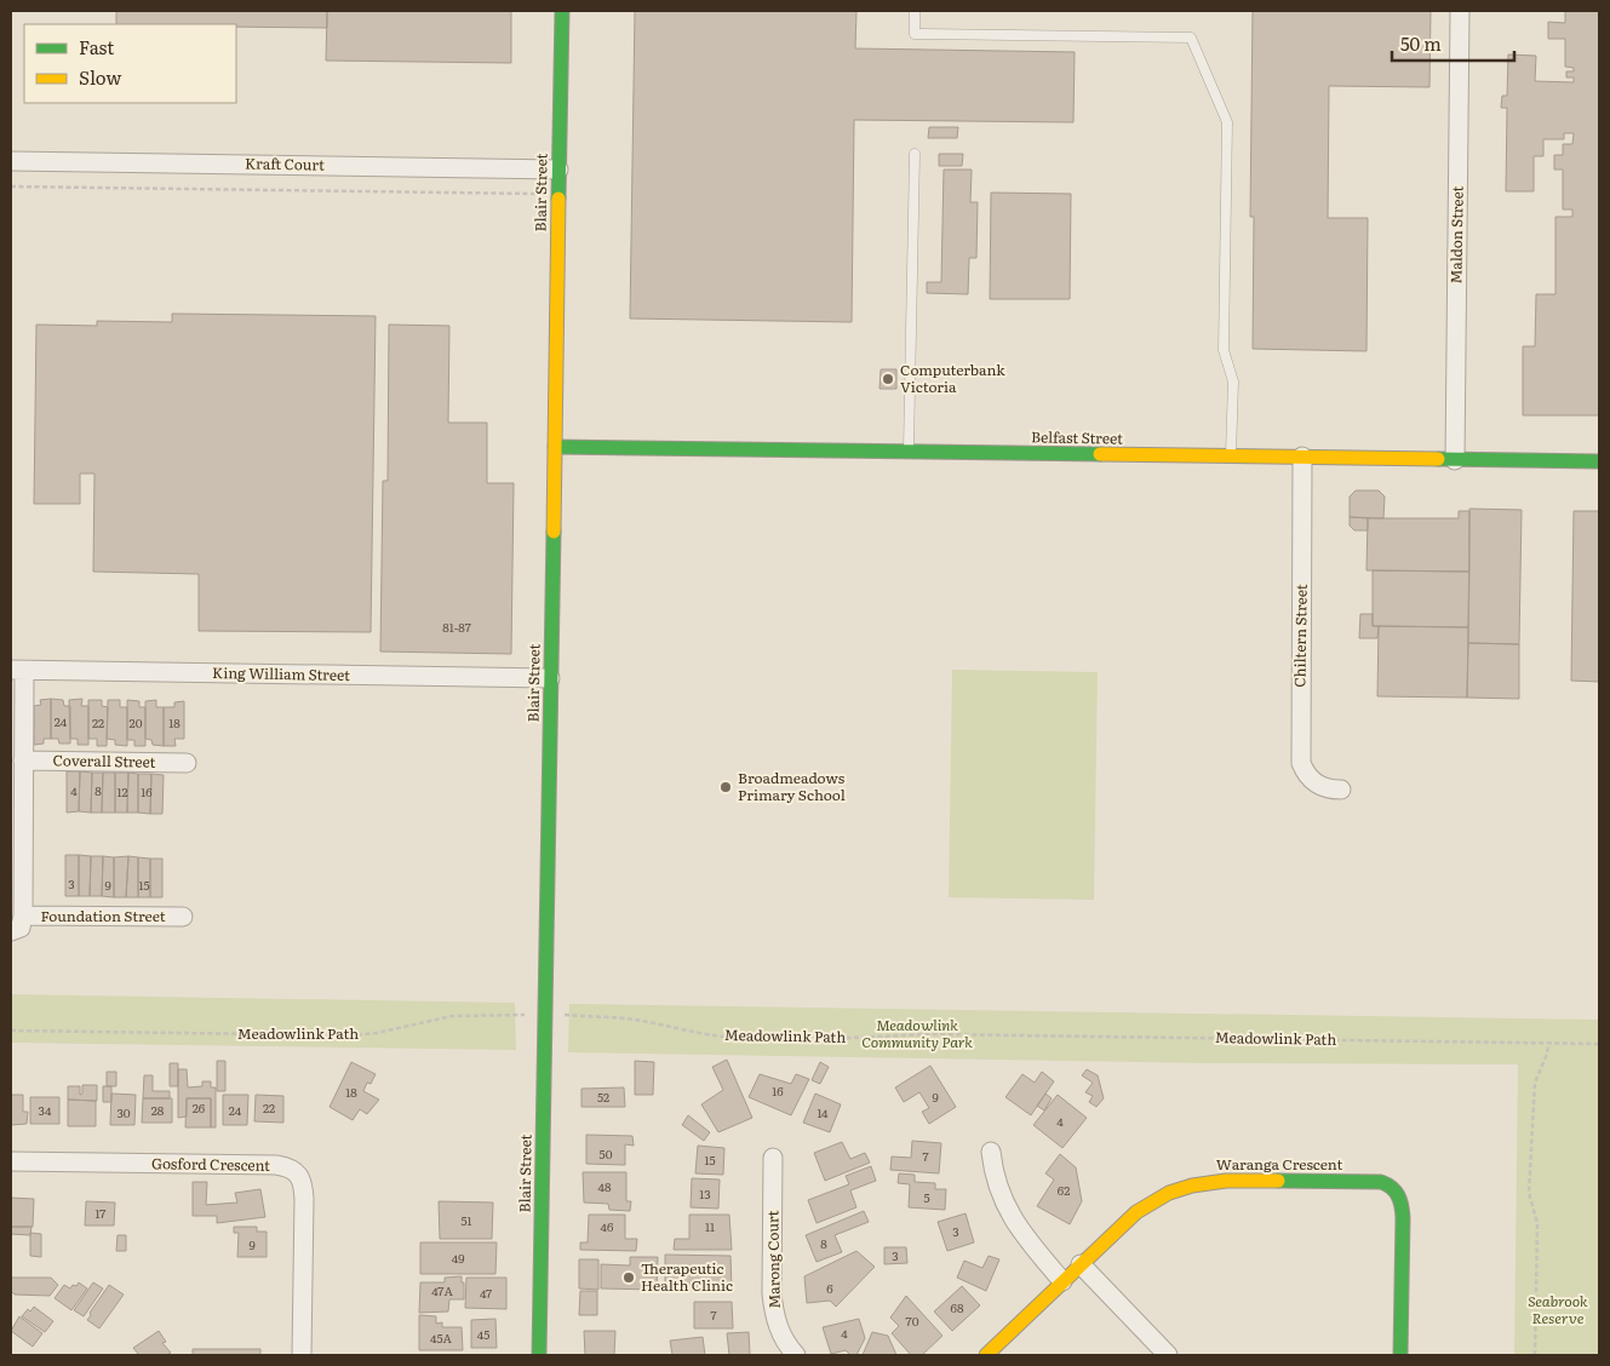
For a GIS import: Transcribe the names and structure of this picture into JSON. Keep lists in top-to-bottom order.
{
  "streets": {
    "street": [
      "Kraft Court",
      "Blair Street",
      "Maldon Street",
      "Belfast Street",
      "Chiltern Street",
      "King William Street",
      "Coverall Street",
      "Foundation Street",
      "Gosford Crescent",
      "Waranga Crescent",
      "Marong Court"
    ],
    "path": ["Meadowlink Path"]
  },
  "crossings": [
    ["Kraft Court", "Blair Street"],
    ["Blair Street", "Belfast Street"],
    ["Blair Street", "King William Street"],
    ["Blair Street", "Meadowlink Path"],
    ["Maldon Street", "Belfast Street"],
    ["Belfast Street", "Chiltern Street"]
  ],
  "parks": ["Meadowlink Community Park", "Seabrook Reserve"],
  "places": ["Computerbank Victoria", "Broadmeadows Primary School", "Therapeutic Health Clinic"],
  "house_numbers": [
    "81-87",
    "24",
    "22",
    "20",
    "18",
    "4",
    "8",
    "12",
    "16",
    "3",
    "9",
    "15",
    "16",
    "18",
    "52",
    "9",
    "26",
    "22",
    "34",
    "28",
    "24",
    "30",
    "14",
    "4",
    "50",
    "7",
    "15",
    "48",
    "62",
    "13",
    "5",
    "17",
    "51",
    "46",
    "11",
    "3",
    "8",
    "9",
    "3",
    "49",
    "6",
    "47A",
    "47",
    "68",
    "7",
    "70",
    "4",
    "45",
    "45A"
  ],
  "legend": ["Fast", "Slow"],
  "scale_bar": "50 m"
}
